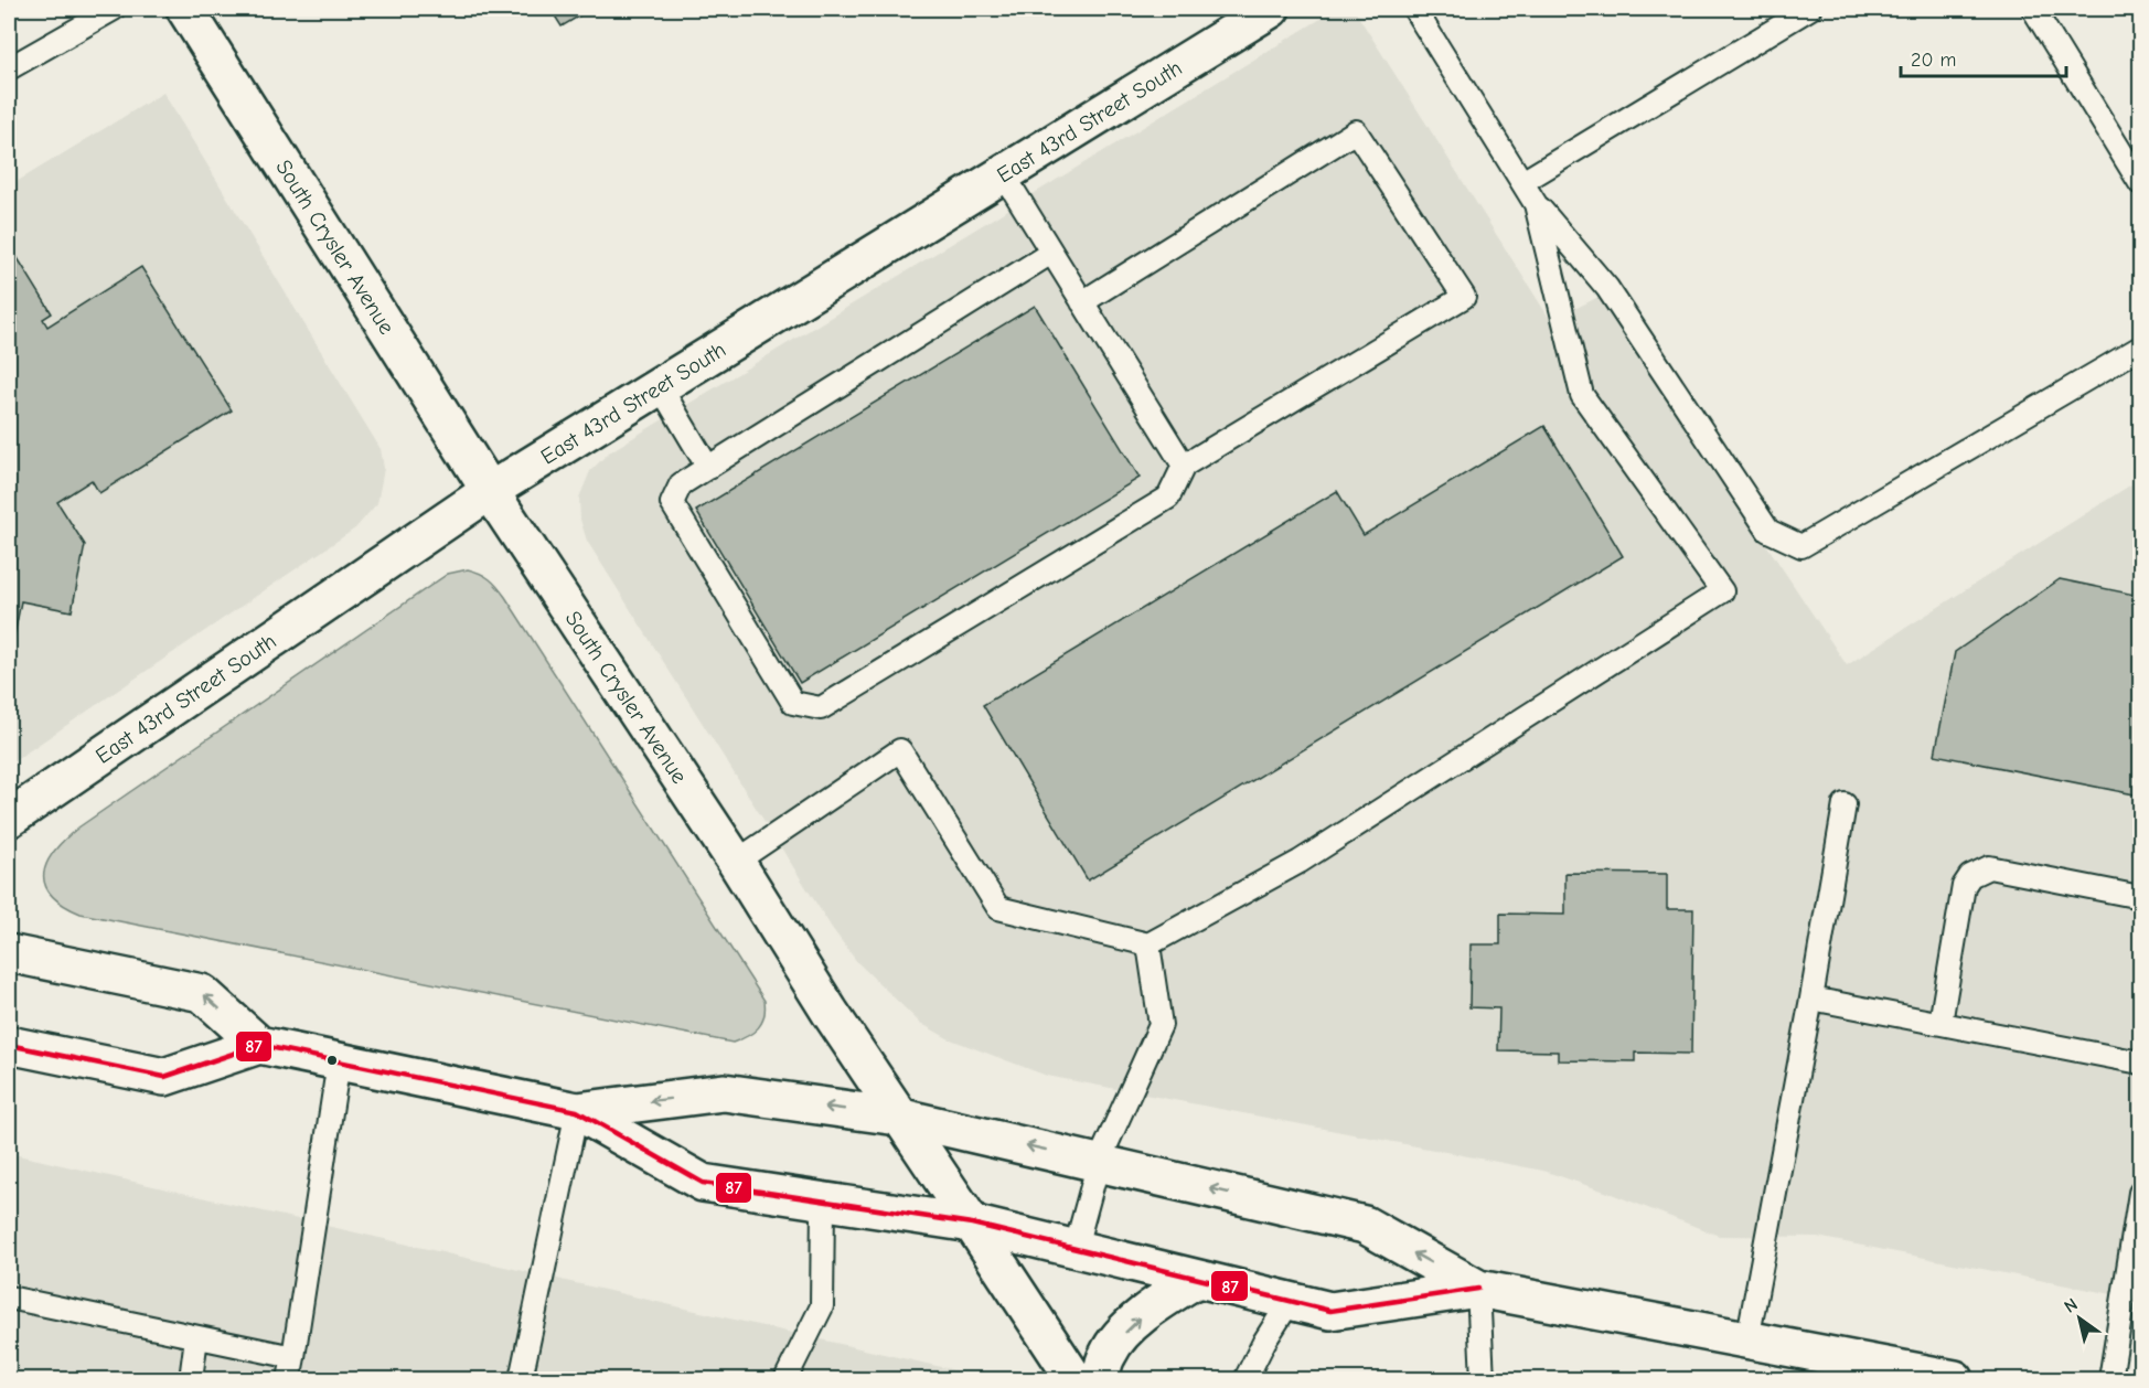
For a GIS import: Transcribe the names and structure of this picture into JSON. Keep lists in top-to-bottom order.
{
  "streets": {
    "main road": ["East 43rd Street South", "South Crysler Avenue"]
  },
  "crossings": [
    ["East 43rd Street South", "South Crysler Avenue"]
  ],
  "lines": ["transit line 87"],
  "scale_bar": "20 m",
  "north": "top left"
}
